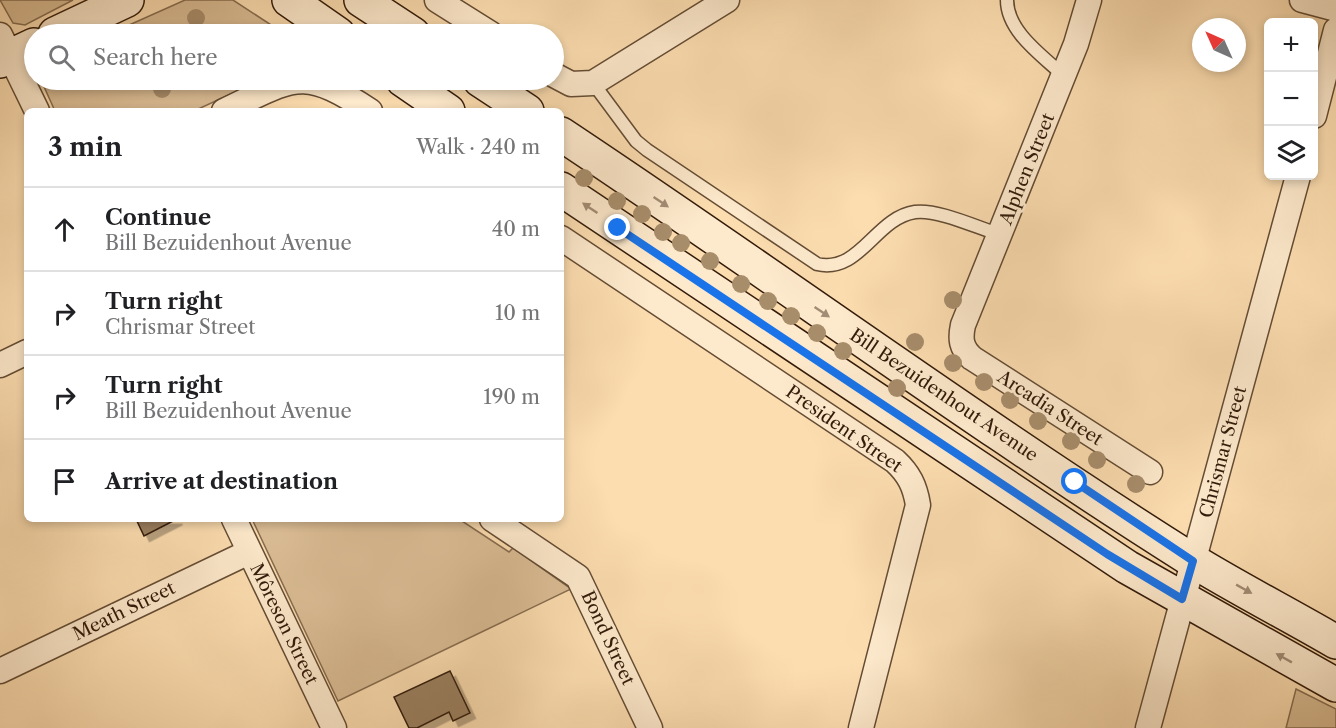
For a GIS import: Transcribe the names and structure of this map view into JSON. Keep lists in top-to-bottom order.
{
  "streets": {
    "main road": ["Bill Bezuidenhout Avenue"],
    "street": [
      "Alphen Street",
      "Arcadia Street",
      "President Street",
      "Chrismar Street",
      "Meath Street",
      "Môreson Street",
      "Bond Street"
    ]
  },
  "crossings": [
    ["Alphen Street", "Arcadia Street"],
    ["Bill Bezuidenhout Avenue", "Chrismar Street"],
    ["Meath Street", "Môreson Street"]
  ],
  "north": "top left",
  "page": {
    "map_buttons": ["+", "−"],
    "search": "Search here",
    "heading": ["3 min", "Walk · 240 m"],
    "list": [
      ["Continue", "Bill Bezuidenhout Avenue", "40 m"],
      ["Turn right", "Chrismar Street", "10 m"],
      ["Turn right", "Bill Bezuidenhout Avenue", "190 m"],
      "Arrive at destination"
    ]
  }
}
